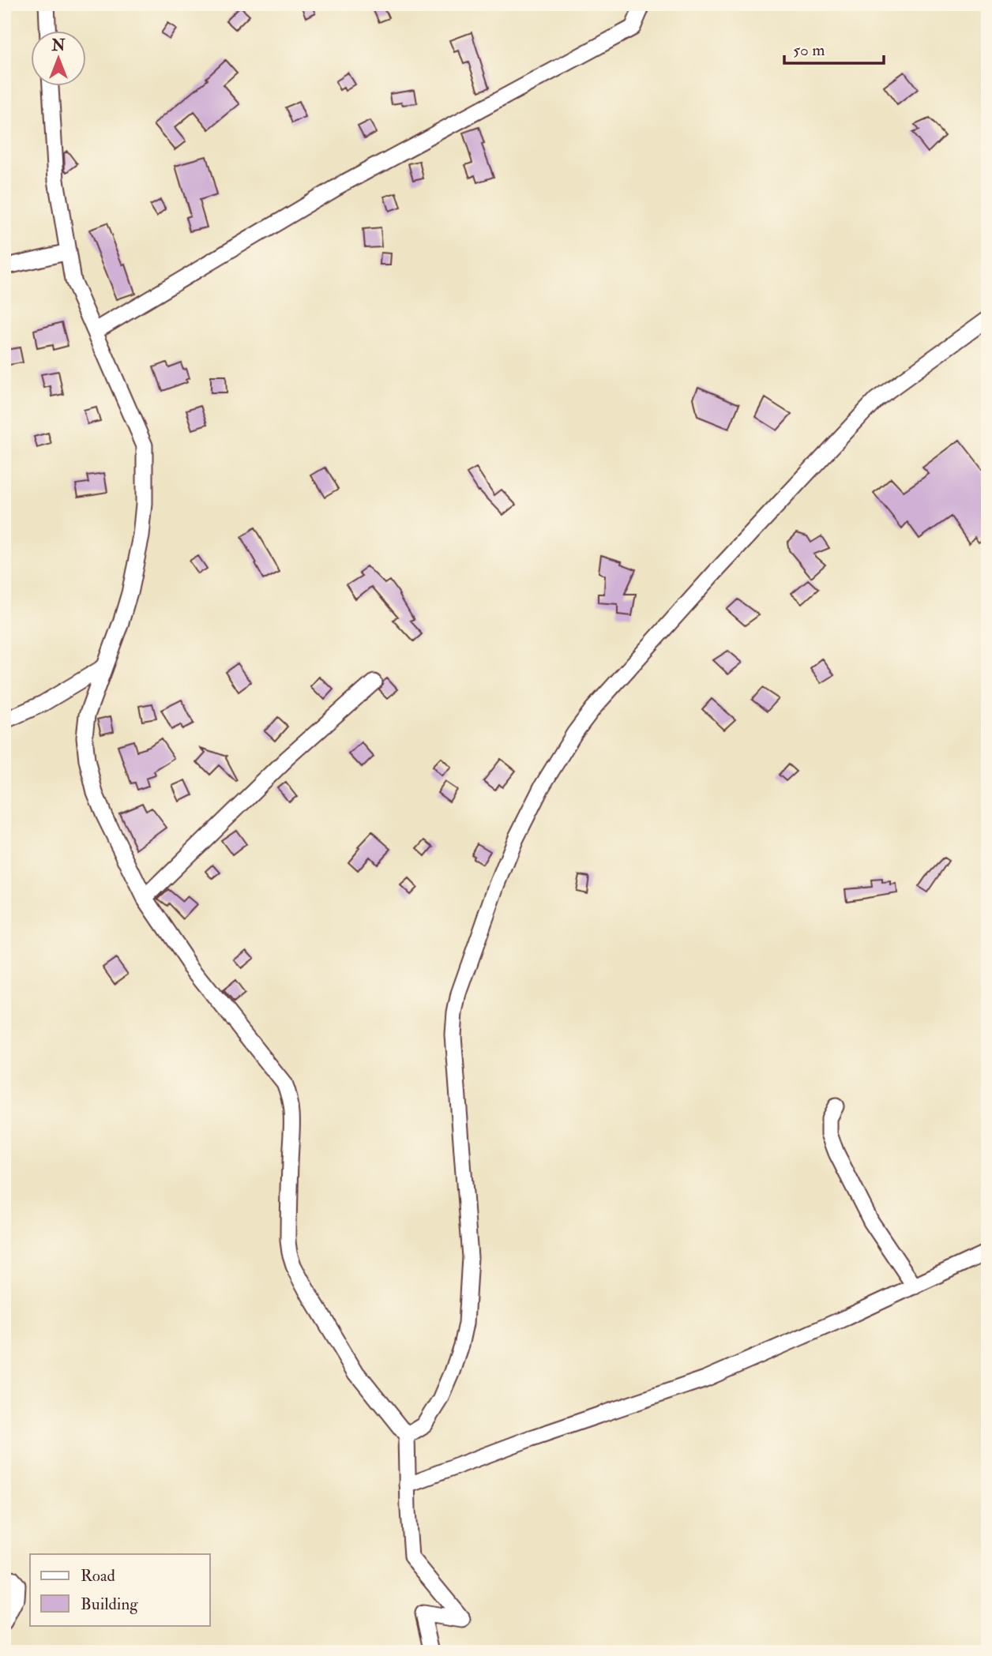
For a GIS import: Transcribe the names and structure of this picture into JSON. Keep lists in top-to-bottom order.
{
  "legend": ["Road", "Building"],
  "scale_bar": "50 m",
  "north": "top"
}
